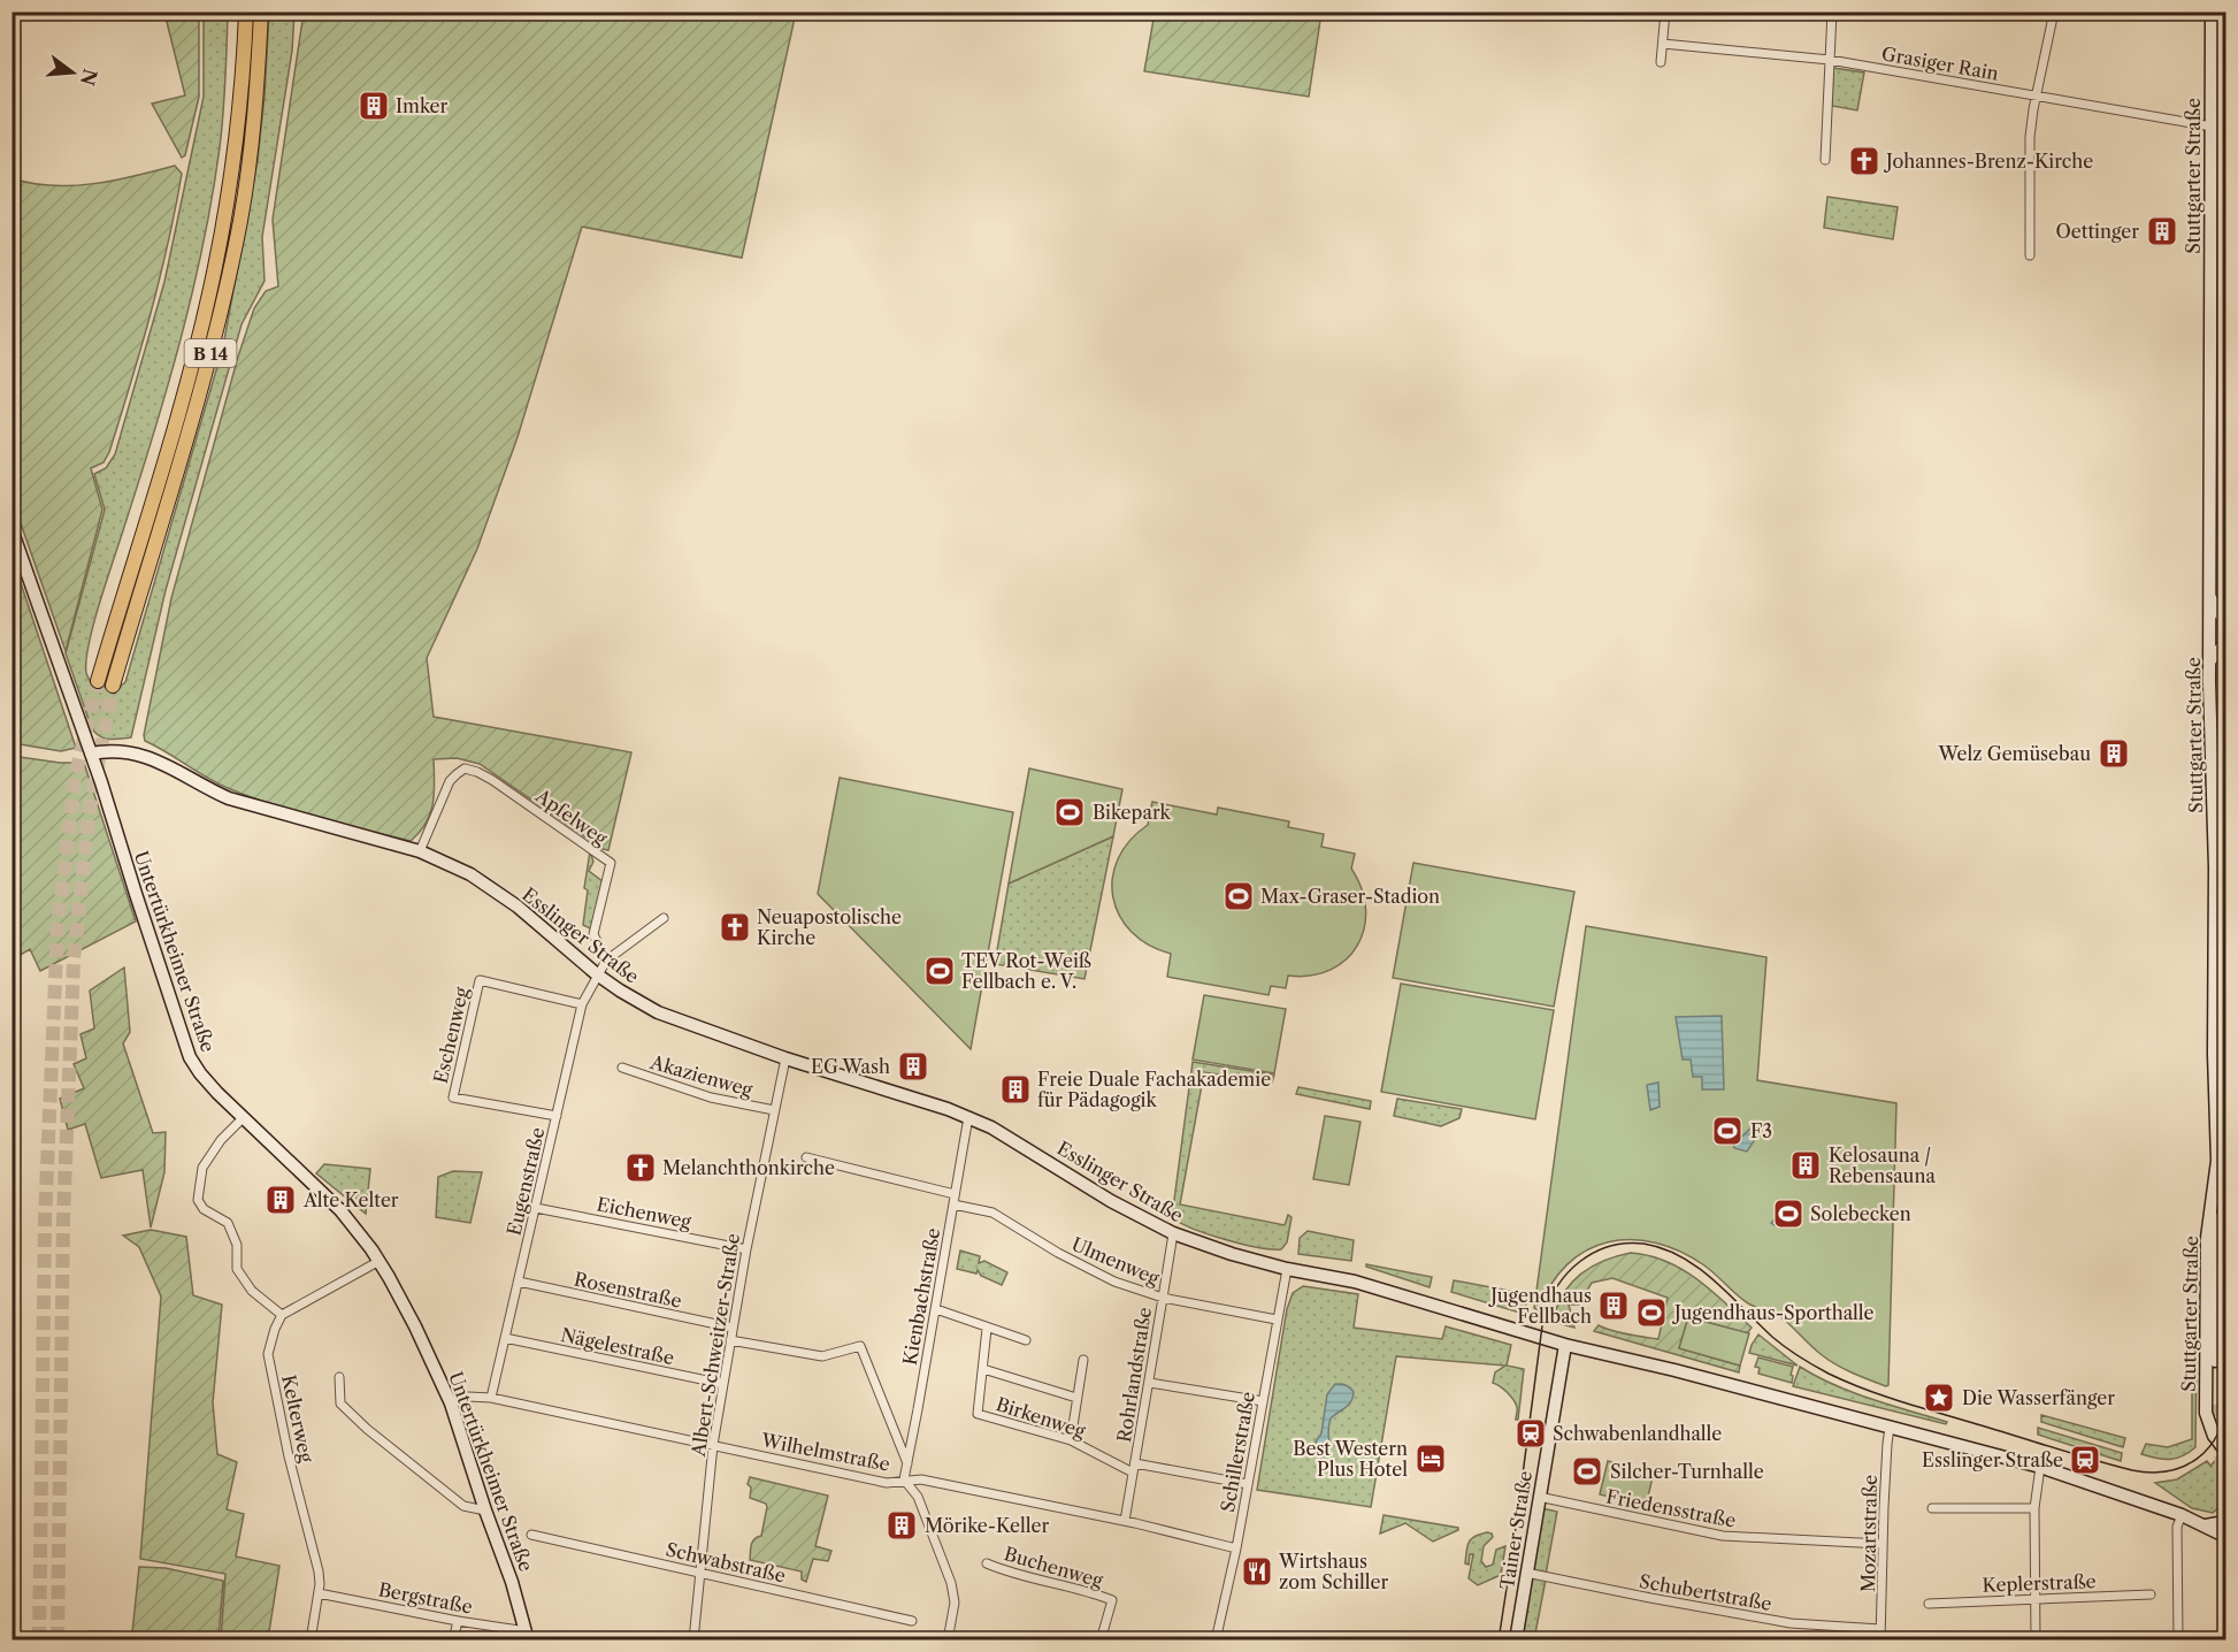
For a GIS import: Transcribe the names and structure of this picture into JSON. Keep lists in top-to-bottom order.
{
  "streets": {
    "highway": ["B 14"],
    "main road": [
      "Stuttgarter Straße",
      "Esslinger Straße",
      "Untertürkheimer Straße",
      "Tainer Straße"
    ],
    "street": [
      "Grasiger Rain",
      "Apfelweg",
      "Eschenweg",
      "Akazienweg",
      "Eugenstraße",
      "Eichenweg",
      "Ulmenweg",
      "Rosenstraße",
      "Kienbachstraße",
      "Albert-Schweitzer-Straße",
      "Nägelestraße",
      "Rohrlandstraße",
      "Birkenweg",
      "Kelterweg",
      "Wilhelmstraße",
      "Schillerstraße",
      "Friedensstraße",
      "Mozartstraße",
      "Schwabstraße",
      "Buchenweg",
      "Keplerstraße",
      "Schubertstraße",
      "Bergstraße"
    ]
  },
  "crossings": [
    ["Grasiger Rain", "Stuttgarter Straße"],
    ["Apfelweg", "Esslinger Straße"],
    ["Esslinger Straße", "Untertürkheimer Straße"],
    ["Esslinger Straße", "Eugenstraße"],
    ["Esslinger Straße", "Kienbachstraße"],
    ["Esslinger Straße", "Albert-Schweitzer-Straße"],
    ["Esslinger Straße", "Rohrlandstraße"],
    ["Esslinger Straße", "Schillerstraße"],
    ["Esslinger Straße", "Tainer Straße"],
    ["Esslinger Straße", "Mozartstraße"],
    ["Untertürkheimer Straße", "Wilhelmstraße"],
    ["Untertürkheimer Straße", "Bergstraße"],
    ["Eschenweg", "Eugenstraße"],
    ["Akazienweg", "Albert-Schweitzer-Straße"],
    ["Eugenstraße", "Eichenweg"],
    ["Eugenstraße", "Rosenstraße"],
    ["Eugenstraße", "Nägelestraße"],
    ["Eugenstraße", "Wilhelmstraße"],
    ["Eichenweg", "Albert-Schweitzer-Straße"],
    ["Ulmenweg", "Kienbachstraße"],
    ["Ulmenweg", "Rohrlandstraße"],
    ["Ulmenweg", "Schillerstraße"],
    ["Rosenstraße", "Albert-Schweitzer-Straße"],
    ["Kienbachstraße", "Wilhelmstraße"],
    ["Albert-Schweitzer-Straße", "Nägelestraße"],
    ["Albert-Schweitzer-Straße", "Wilhelmstraße"],
    ["Albert-Schweitzer-Straße", "Schwabstraße"],
    ["Rohrlandstraße", "Birkenweg"],
    ["Rohrlandstraße", "Wilhelmstraße"],
    ["Birkenweg", "Schillerstraße"],
    ["Kelterweg", "Bergstraße"],
    ["Wilhelmstraße", "Schillerstraße"],
    ["Friedensstraße", "Tainer Straße"],
    ["Friedensstraße", "Mozartstraße"],
    ["Tainer Straße", "Schubertstraße"],
    ["Mozartstraße", "Schubertstraße"]
  ],
  "places": {
    "building": [
      "Imker",
      "Oettinger",
      "Welz Gemüsebau",
      "EG Wash",
      "Freie Duale Fachakademie für Pädagogik",
      "Kelosauna / Rebensauna",
      "Alte Kelter",
      "Jugendhaus Fellbach",
      "Mörike-Keller"
    ],
    "church": ["Johannes-Brenz-Kirche", "Neuapostolische Kirche", "Melanchthonkirche"],
    "sports": [
      "Bikepark",
      "Max-Graser-Stadion",
      "TEV Rot-Weiß Fellbach e. V.",
      "F3",
      "Solebecken",
      "Jugendhaus-Sporthalle",
      "Silcher-Turnhalle"
    ],
    "place": ["Die Wasserfänger"],
    "station": ["Schwabenlandhalle", "Esslinger Straße"],
    "hotel": ["Best Western Plus Hotel"],
    "restaurant": ["Wirtshaus zom Schiller"]
  },
  "north": "right"
}
